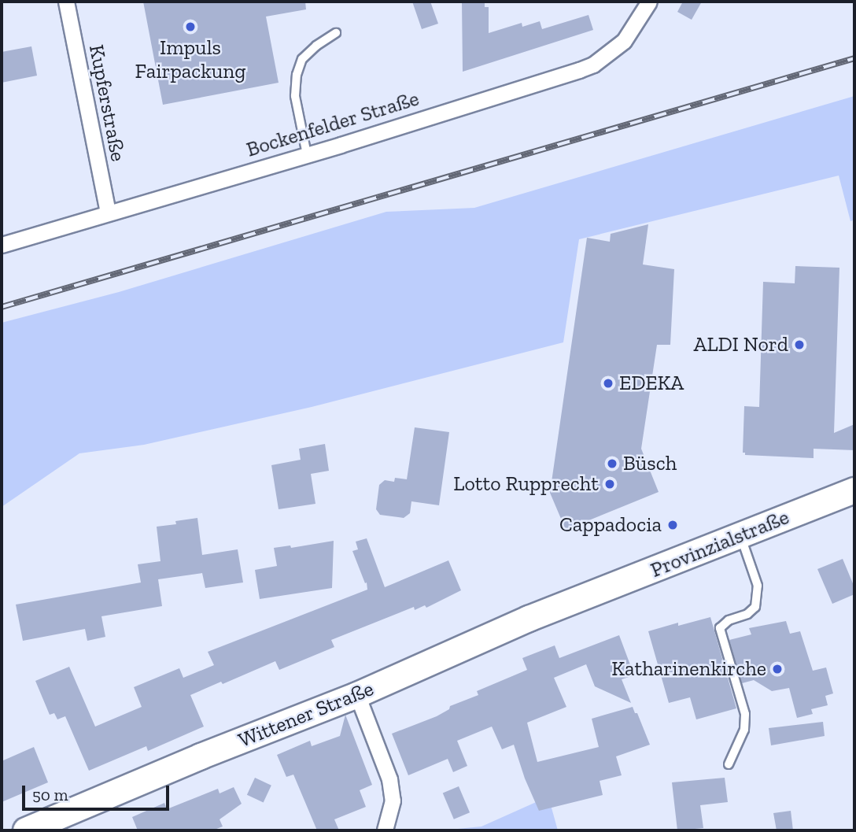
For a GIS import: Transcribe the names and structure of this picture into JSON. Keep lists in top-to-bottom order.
{
  "streets": {
    "main road": ["Provinzialstraße", "Wittener Straße"],
    "street": ["Kupferstraße", "Bockenfelder Straße"]
  },
  "crossings": [
    ["Kupferstraße", "Bockenfelder Straße"],
    ["Provinzialstraße", "Wittener Straße"]
  ],
  "places": [
    "Impuls Fairpackung",
    "ALDI Nord",
    "EDEKA",
    "Büsch",
    "Lotto Rupprecht",
    "Cappadocia",
    "Katharinenkirche"
  ],
  "scale_bar": "50 m"
}
